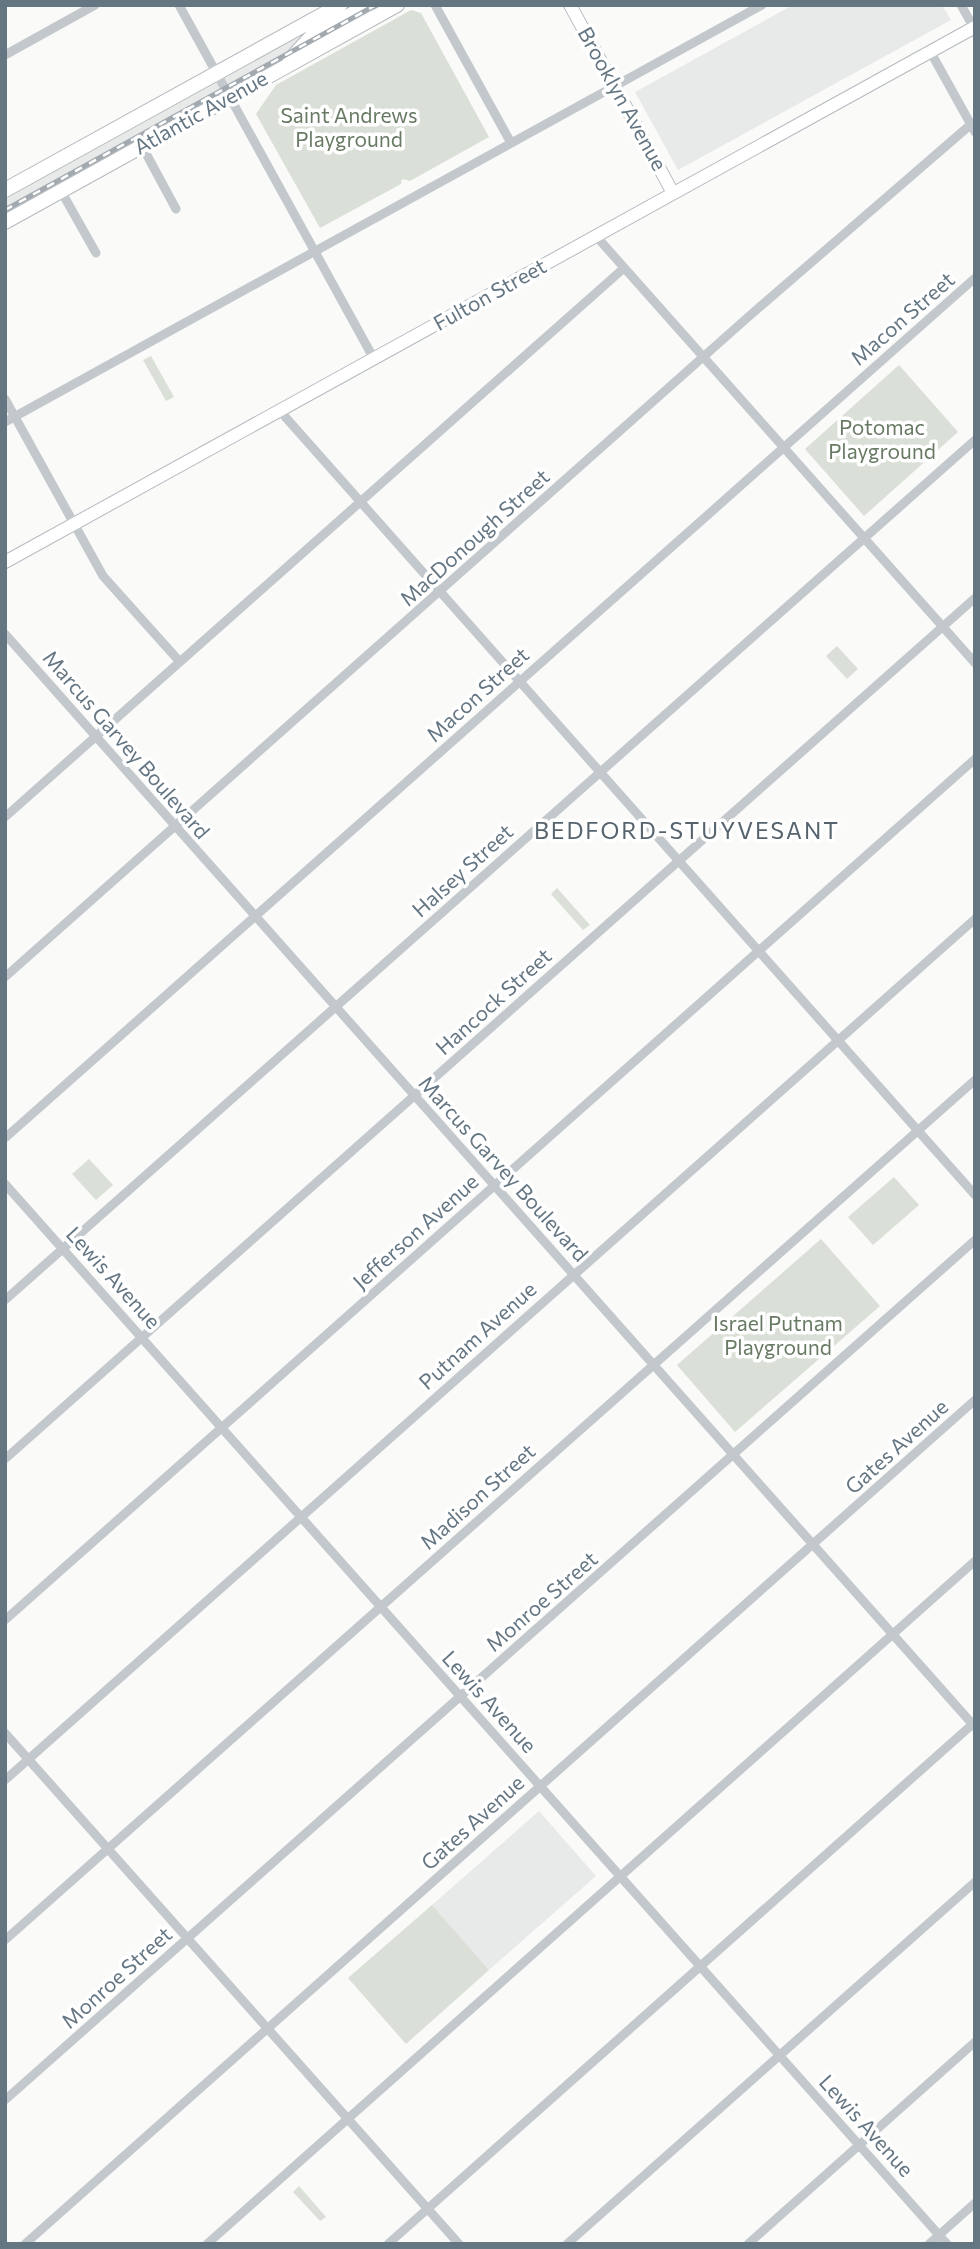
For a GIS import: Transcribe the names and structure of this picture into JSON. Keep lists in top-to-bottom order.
{
  "streets": {
    "main road": ["Brooklyn Avenue", "Atlantic Avenue", "Fulton Street"],
    "street": [
      "Macon Street",
      "MacDonough Street",
      "Marcus Garvey Boulevard",
      "Halsey Street",
      "Hancock Street",
      "Jefferson Avenue",
      "Lewis Avenue",
      "Putnam Avenue",
      "Gates Avenue",
      "Madison Street",
      "Monroe Street"
    ]
  },
  "crossings": [
    ["Brooklyn Avenue", "Fulton Street"],
    ["Macon Street", "Marcus Garvey Boulevard"],
    ["MacDonough Street", "Marcus Garvey Boulevard"],
    ["Marcus Garvey Boulevard", "Halsey Street"],
    ["Marcus Garvey Boulevard", "Hancock Street"],
    ["Marcus Garvey Boulevard", "Jefferson Avenue"],
    ["Marcus Garvey Boulevard", "Putnam Avenue"],
    ["Marcus Garvey Boulevard", "Gates Avenue"],
    ["Marcus Garvey Boulevard", "Madison Street"],
    ["Marcus Garvey Boulevard", "Monroe Street"],
    ["Halsey Street", "Lewis Avenue"],
    ["Hancock Street", "Lewis Avenue"],
    ["Jefferson Avenue", "Lewis Avenue"],
    ["Lewis Avenue", "Putnam Avenue"],
    ["Lewis Avenue", "Gates Avenue"],
    ["Lewis Avenue", "Madison Street"],
    ["Lewis Avenue", "Monroe Street"]
  ],
  "districts": ["BEDFORD-STUYVESANT"],
  "parks": ["Saint Andrews Playground", "Potomac Playground", "Israel Putnam Playground"]
}
